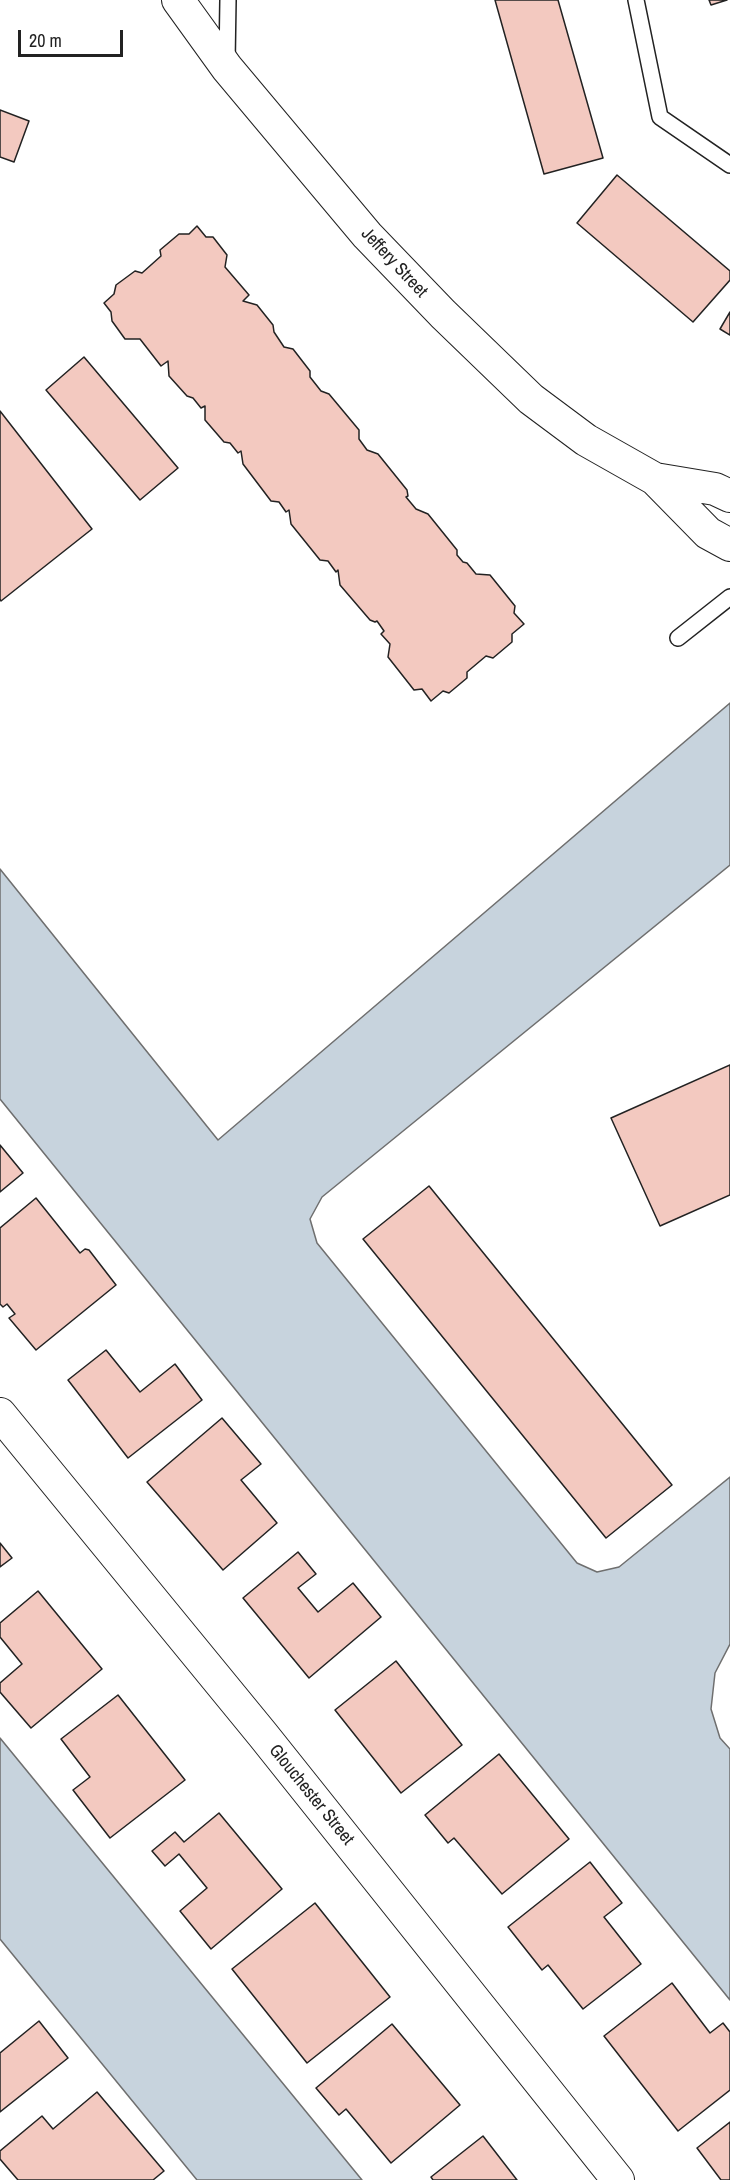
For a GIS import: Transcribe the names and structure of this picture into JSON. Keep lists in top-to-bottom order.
{
  "streets": {
    "street": ["Jeffery Street", "Glouchester Street"]
  },
  "scale_bar": "20 m"
}
